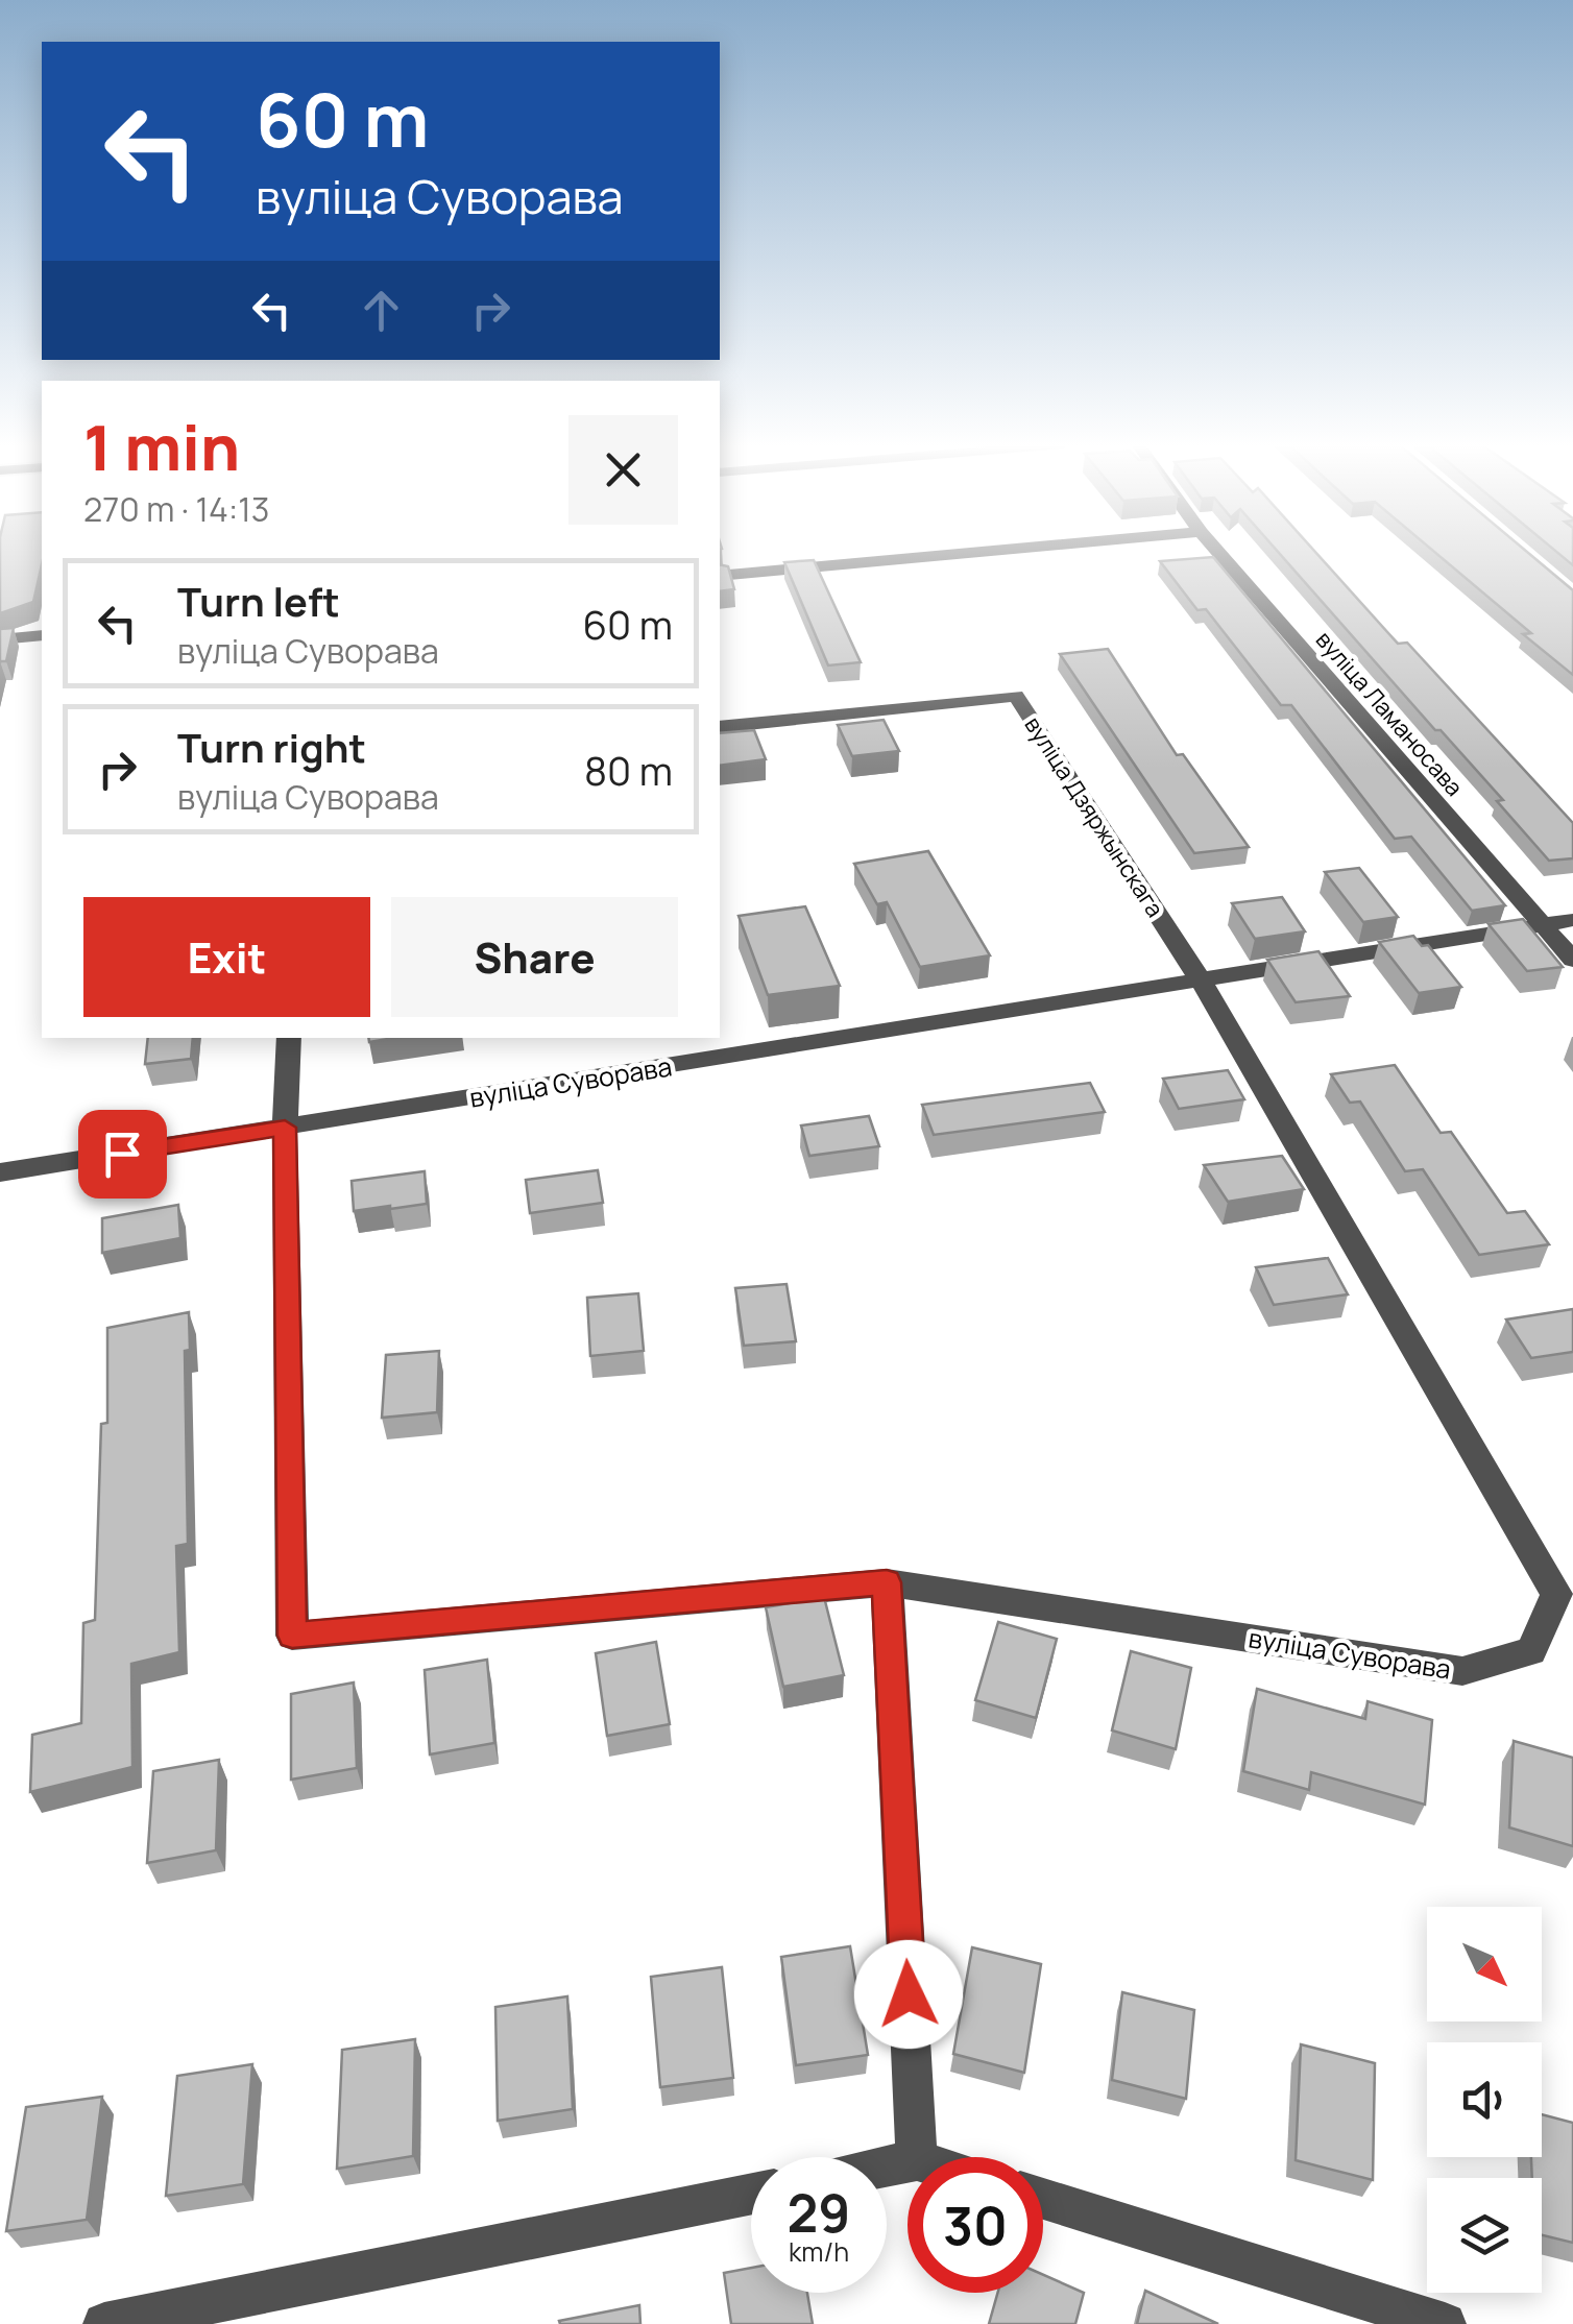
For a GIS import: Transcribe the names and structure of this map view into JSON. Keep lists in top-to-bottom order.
{
  "streets": {
    "street": ["вуліца Ламаносава", "вуліца Дзяржынскага", "вуліца Суворава"]
  },
  "crossings": [
    ["вуліца Дзяржынскага", "вуліца Суворава"]
  ],
  "north": "bottom right",
  "page": {
    "turn": ["60 m", "вуліца Суворава"],
    "heading": ["1 min", "270 m · 14:13"],
    "list": [
      {
        "name": "Turn left",
        "note": "вуліца Суворава",
        "value": "60 m"
      },
      {
        "name": "Turn right",
        "note": "вуліца Суворава",
        "value": "80 m"
      }
    ],
    "buttons": ["Exit", "Share"],
    "speed": "29 km/h",
    "limit": "30"
  }
}
